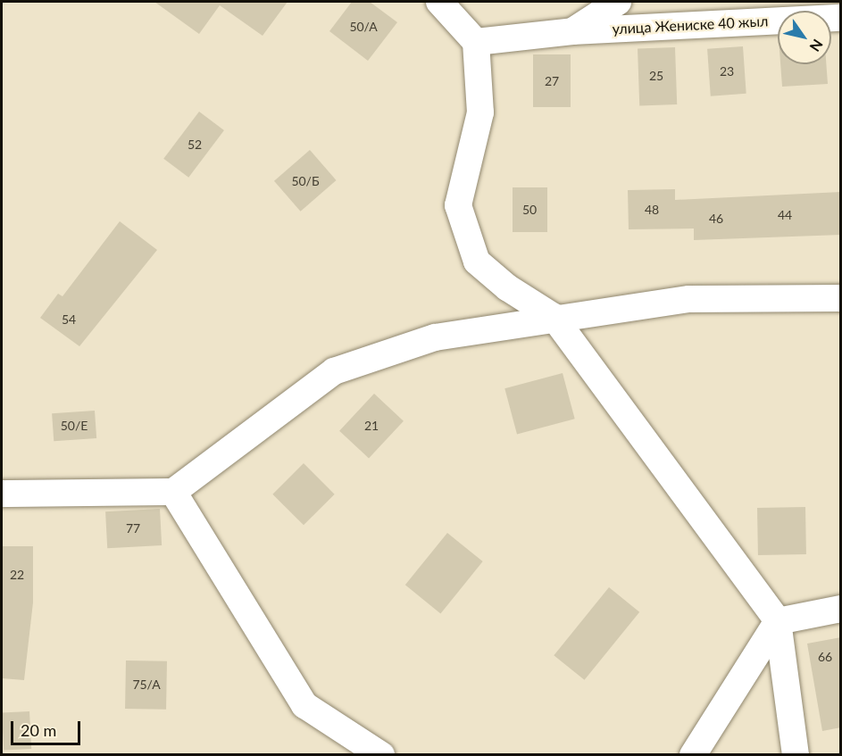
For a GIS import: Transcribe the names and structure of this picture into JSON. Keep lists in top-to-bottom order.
{
  "streets": {
    "street": ["улица Жениске 40 жыл"]
  },
  "house_numbers": [
    "50/А",
    "23",
    "25",
    "27",
    "52",
    "50/Б",
    "50",
    "48",
    "44",
    "46",
    "54",
    "50/Е",
    "21",
    "77",
    "22",
    "66",
    "75/А"
  ],
  "scale_bar": "20 m",
  "north": "bottom right"
}
